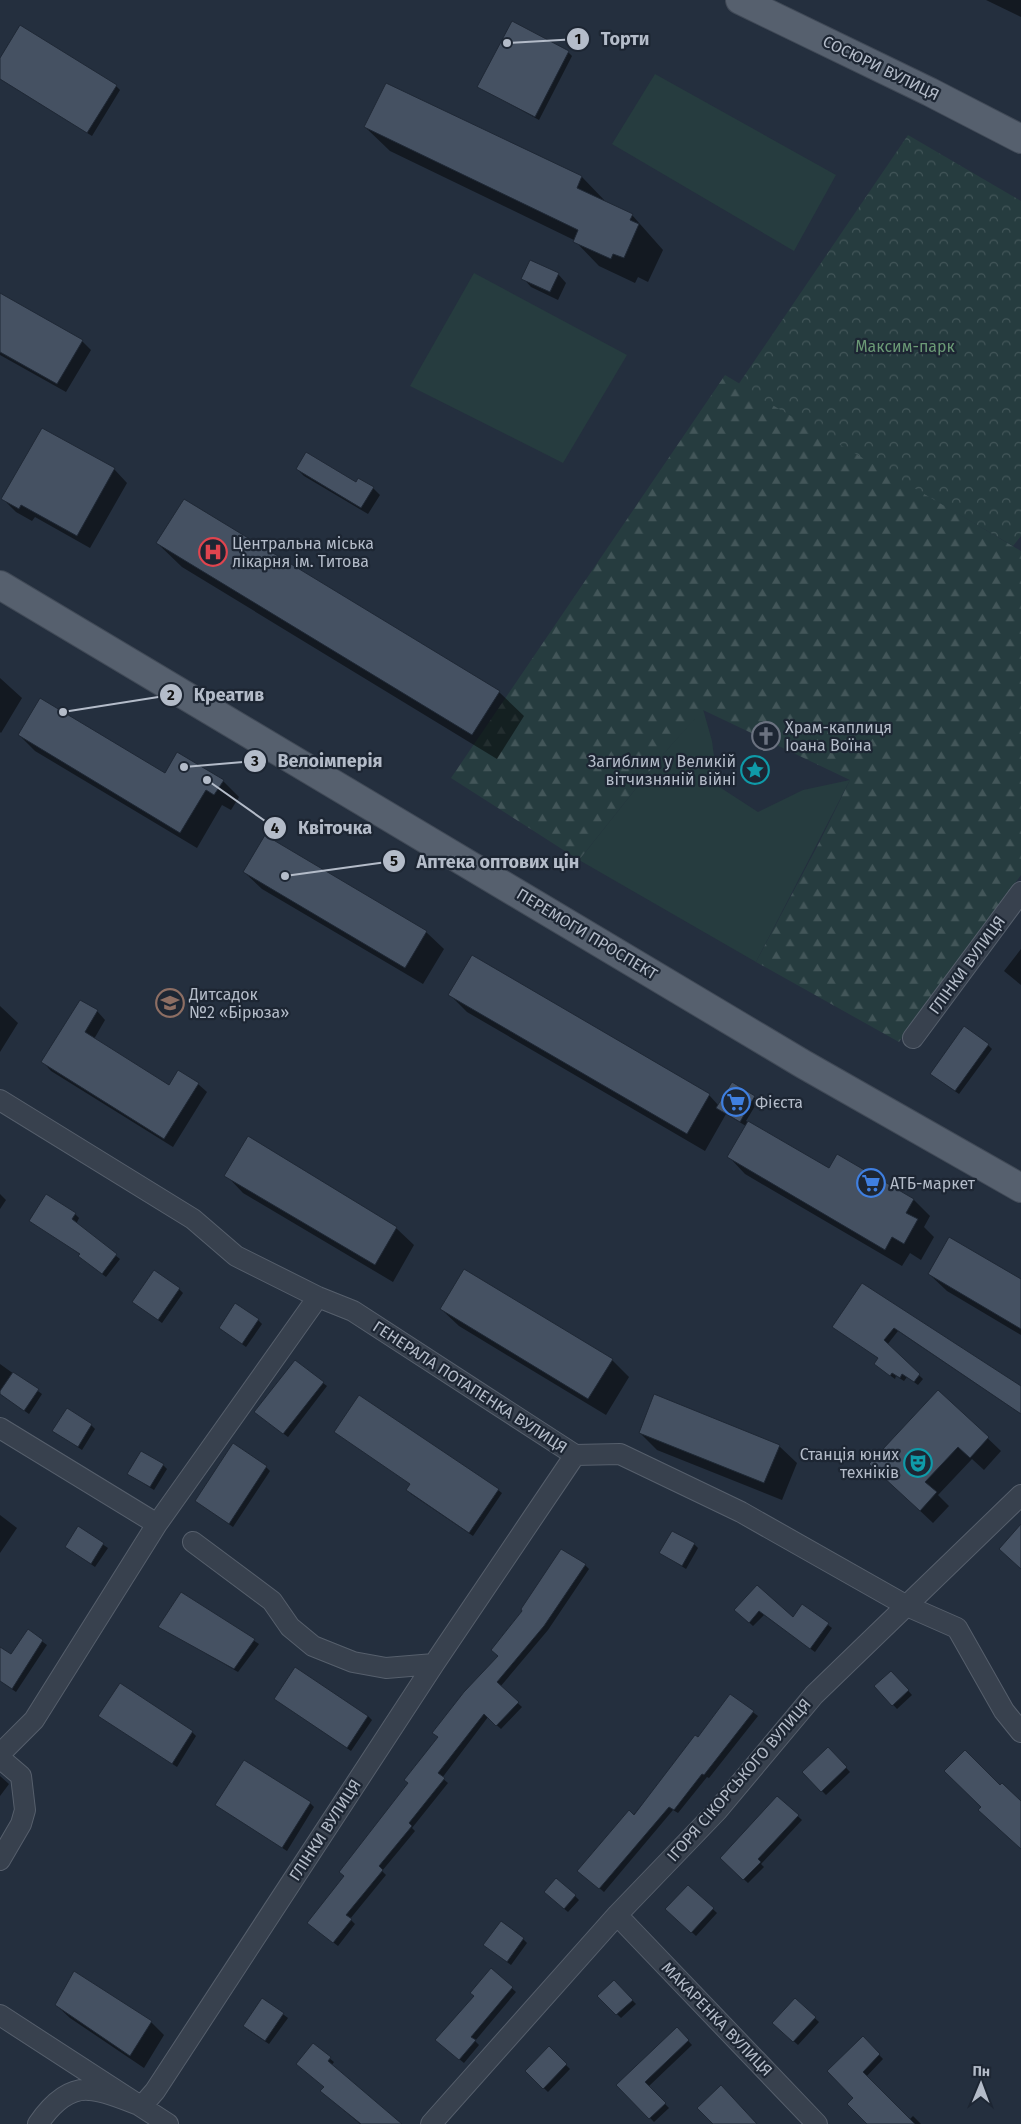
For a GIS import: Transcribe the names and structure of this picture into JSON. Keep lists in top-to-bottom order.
{
  "streets": {
    "main road": ["СОСЮРИ ВУЛИЦЯ", "ПЕРЕМОГИ ПРОСПЕКТ"],
    "street": [
      "ГЛІНКИ ВУЛИЦЯ",
      "ГЕНЕРАЛА ПОТАПЕНКА ВУЛИЦЯ",
      "ІГОРЯ СІКОРСЬКОГО ВУЛИЦЯ",
      "МАКАРЕНКА ВУЛИЦЯ"
    ]
  },
  "crossings": [
    ["ГЛІНКИ ВУЛИЦЯ", "ГЕНЕРАЛА ПОТАПЕНКА ВУЛИЦЯ"],
    ["ГЕНЕРАЛА ПОТАПЕНКА ВУЛИЦЯ", "ІГОРЯ СІКОРСЬКОГО ВУЛИЦЯ"],
    ["ІГОРЯ СІКОРСЬКОГО ВУЛИЦЯ", "МАКАРЕНКА ВУЛИЦЯ"]
  ],
  "parks": ["Максим-парк"],
  "places": {
    "other": [
      "Торти",
      "Креатив",
      "Велоімперія",
      "Квіточка",
      "Аптека оптових цін"
    ],
    "hospital": ["Центральна міська лікарня ім. Титова"],
    "church": ["Храм-каплиця Іоана Воїна"],
    "place": ["Загиблим у Великій вітчизняній війні"],
    "school or university": ["Дитсадок №2 «Бірюза»"],
    "supermarket": ["Фієста", "АТБ-маркет"],
    "theatre": ["Станція юних техніків"]
  },
  "north": "top"
}
